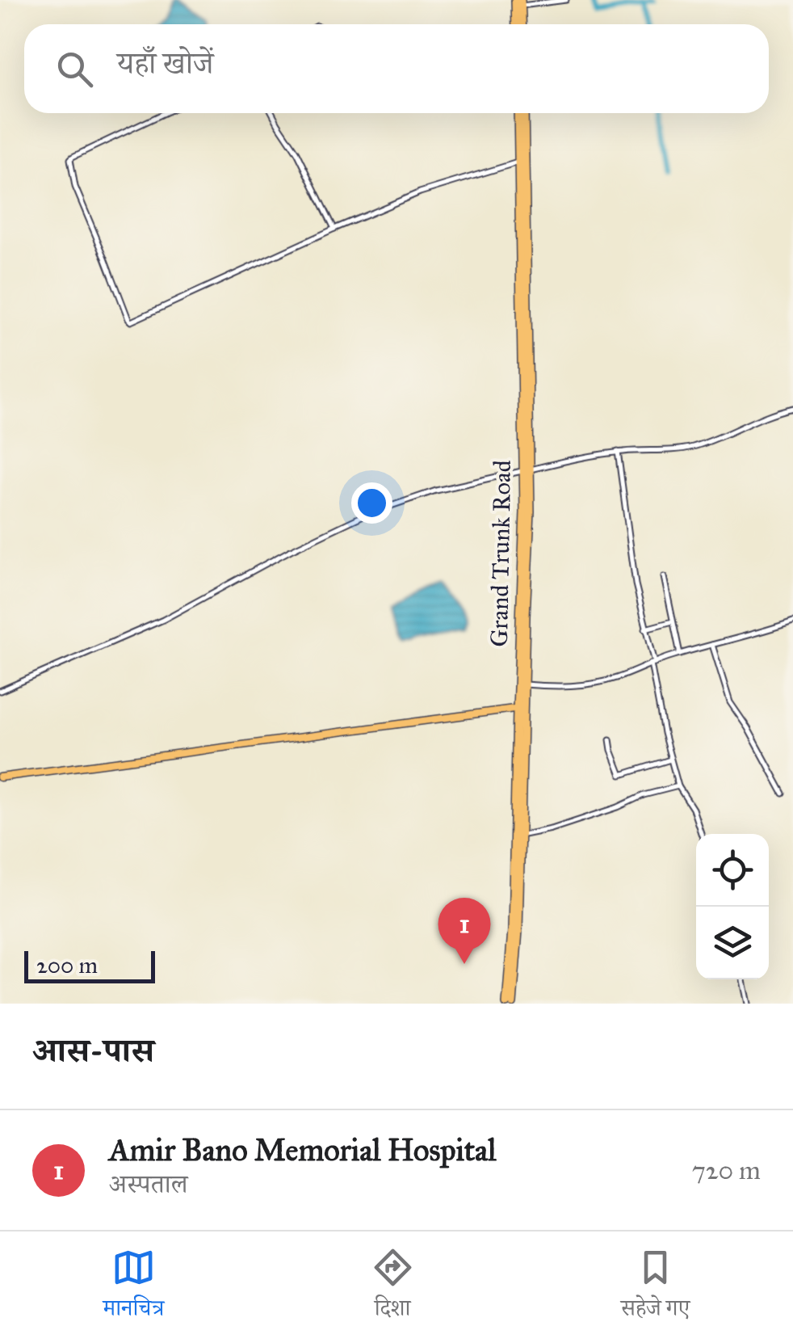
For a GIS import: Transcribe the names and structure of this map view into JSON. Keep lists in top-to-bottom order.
{
  "streets": {
    "highway": ["Grand Trunk Road"]
  },
  "scale_bar": "200 m",
  "page": {
    "search": "यहाँ खोजें",
    "pins": "1",
    "scale": "200 m",
    "heading": "आस-पास",
    "list": [
      {
        "mark": "1",
        "name": "Amir Bano Memorial Hospital",
        "note": "अस्पताल",
        "value": "720 m"
      }
    ],
    "nav": ["मानचित्र", "दिशा", "सहेजे गए"]
  }
}
